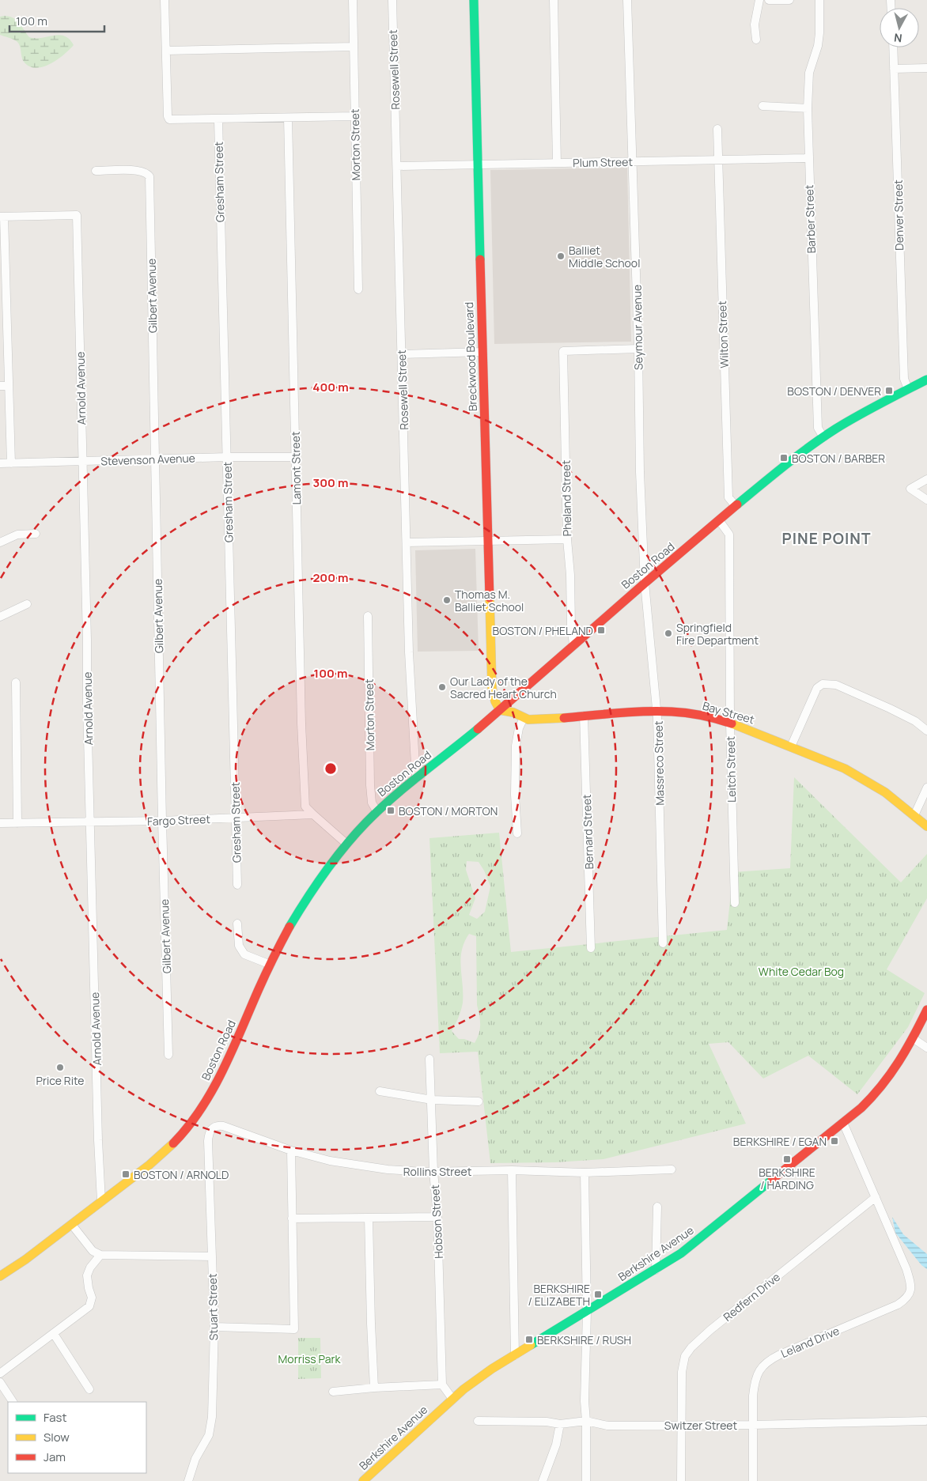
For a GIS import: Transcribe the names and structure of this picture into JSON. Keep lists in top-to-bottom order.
{
  "streets": {
    "main road": [
      "Breckwood Boulevard",
      "Boston Road",
      "Bay Street",
      "Berkshire Avenue"
    ],
    "street": [
      "Rosewell Street",
      "Morton Street",
      "Plum Street",
      "Gresham Street",
      "Denver Street",
      "Barber Street",
      "Gilbert Avenue",
      "Seymour Avenue",
      "Wilton Street",
      "Arnold Avenue",
      "Stevenson Avenue",
      "Lamont Street",
      "Pheland Street",
      "Massreco Street",
      "Leitch Street",
      "Fargo Street",
      "Bernard Street",
      "Rollins Street",
      "Hobson Street",
      "Redfern Drive",
      "Stuart Street",
      "Leland Drive",
      "Switzer Street"
    ]
  },
  "crossings": [
    ["Rosewell Street", "Plum Street"],
    ["Rosewell Street", "Boston Road"],
    ["Morton Street", "Boston Road"],
    ["Plum Street", "Barber Street"],
    ["Plum Street", "Seymour Avenue"],
    ["Plum Street", "Wilton Street"],
    ["Plum Street", "Breckwood Boulevard"],
    ["Gresham Street", "Stevenson Avenue"],
    ["Gresham Street", "Fargo Street"],
    ["Denver Street", "Boston Road"],
    ["Barber Street", "Boston Road"],
    ["Gilbert Avenue", "Stevenson Avenue"],
    ["Gilbert Avenue", "Fargo Street"],
    ["Seymour Avenue", "Pheland Street"],
    ["Seymour Avenue", "Boston Road"],
    ["Seymour Avenue", "Massreco Street"],
    ["Wilton Street", "Boston Road"],
    ["Breckwood Boulevard", "Boston Road"],
    ["Breckwood Boulevard", "Bay Street"],
    ["Arnold Avenue", "Stevenson Avenue"],
    ["Arnold Avenue", "Boston Road"],
    ["Arnold Avenue", "Fargo Street"],
    ["Stevenson Avenue", "Lamont Street"],
    ["Lamont Street", "Fargo Street"],
    ["Pheland Street", "Boston Road"],
    ["Boston Road", "Bay Street"],
    ["Boston Road", "Massreco Street"],
    ["Boston Road", "Leitch Street"],
    ["Bay Street", "Massreco Street"],
    ["Bay Street", "Leitch Street"],
    ["Bay Street", "Bernard Street"],
    ["Rollins Street", "Hobson Street"],
    ["Rollins Street", "Stuart Street"],
    ["Redfern Drive", "Leland Drive"],
    ["Redfern Drive", "Switzer Street"],
    ["Leland Drive", "Switzer Street"]
  ],
  "districts": ["PINE POINT"],
  "parks": ["White Cedar Bog", "Morriss Park"],
  "places": {
    "other": [
      "Balliet Middle School",
      "Thomas M. Balliet School",
      "Springfield Fire Department",
      "Our Lady of the Sacred Heart Church",
      "Price Rite"
    ],
    "transit": [
      "BOSTON / DENVER",
      "BOSTON / BARBER",
      "BOSTON / PHELAND",
      "BOSTON / MORTON",
      "BERKSHIRE / EGAN",
      "BERKSHIRE / HARDING",
      "BOSTON / ARNOLD",
      "BERKSHIRE / ELIZABETH",
      "BERKSHIRE / RUSH"
    ]
  },
  "legend": ["Fast", "Slow", "Jam"],
  "scale_bar": "100 m",
  "north": "bottom",
  "rings": [
    "400 m",
    "300 m",
    "200 m",
    "100 m"
  ]
}
